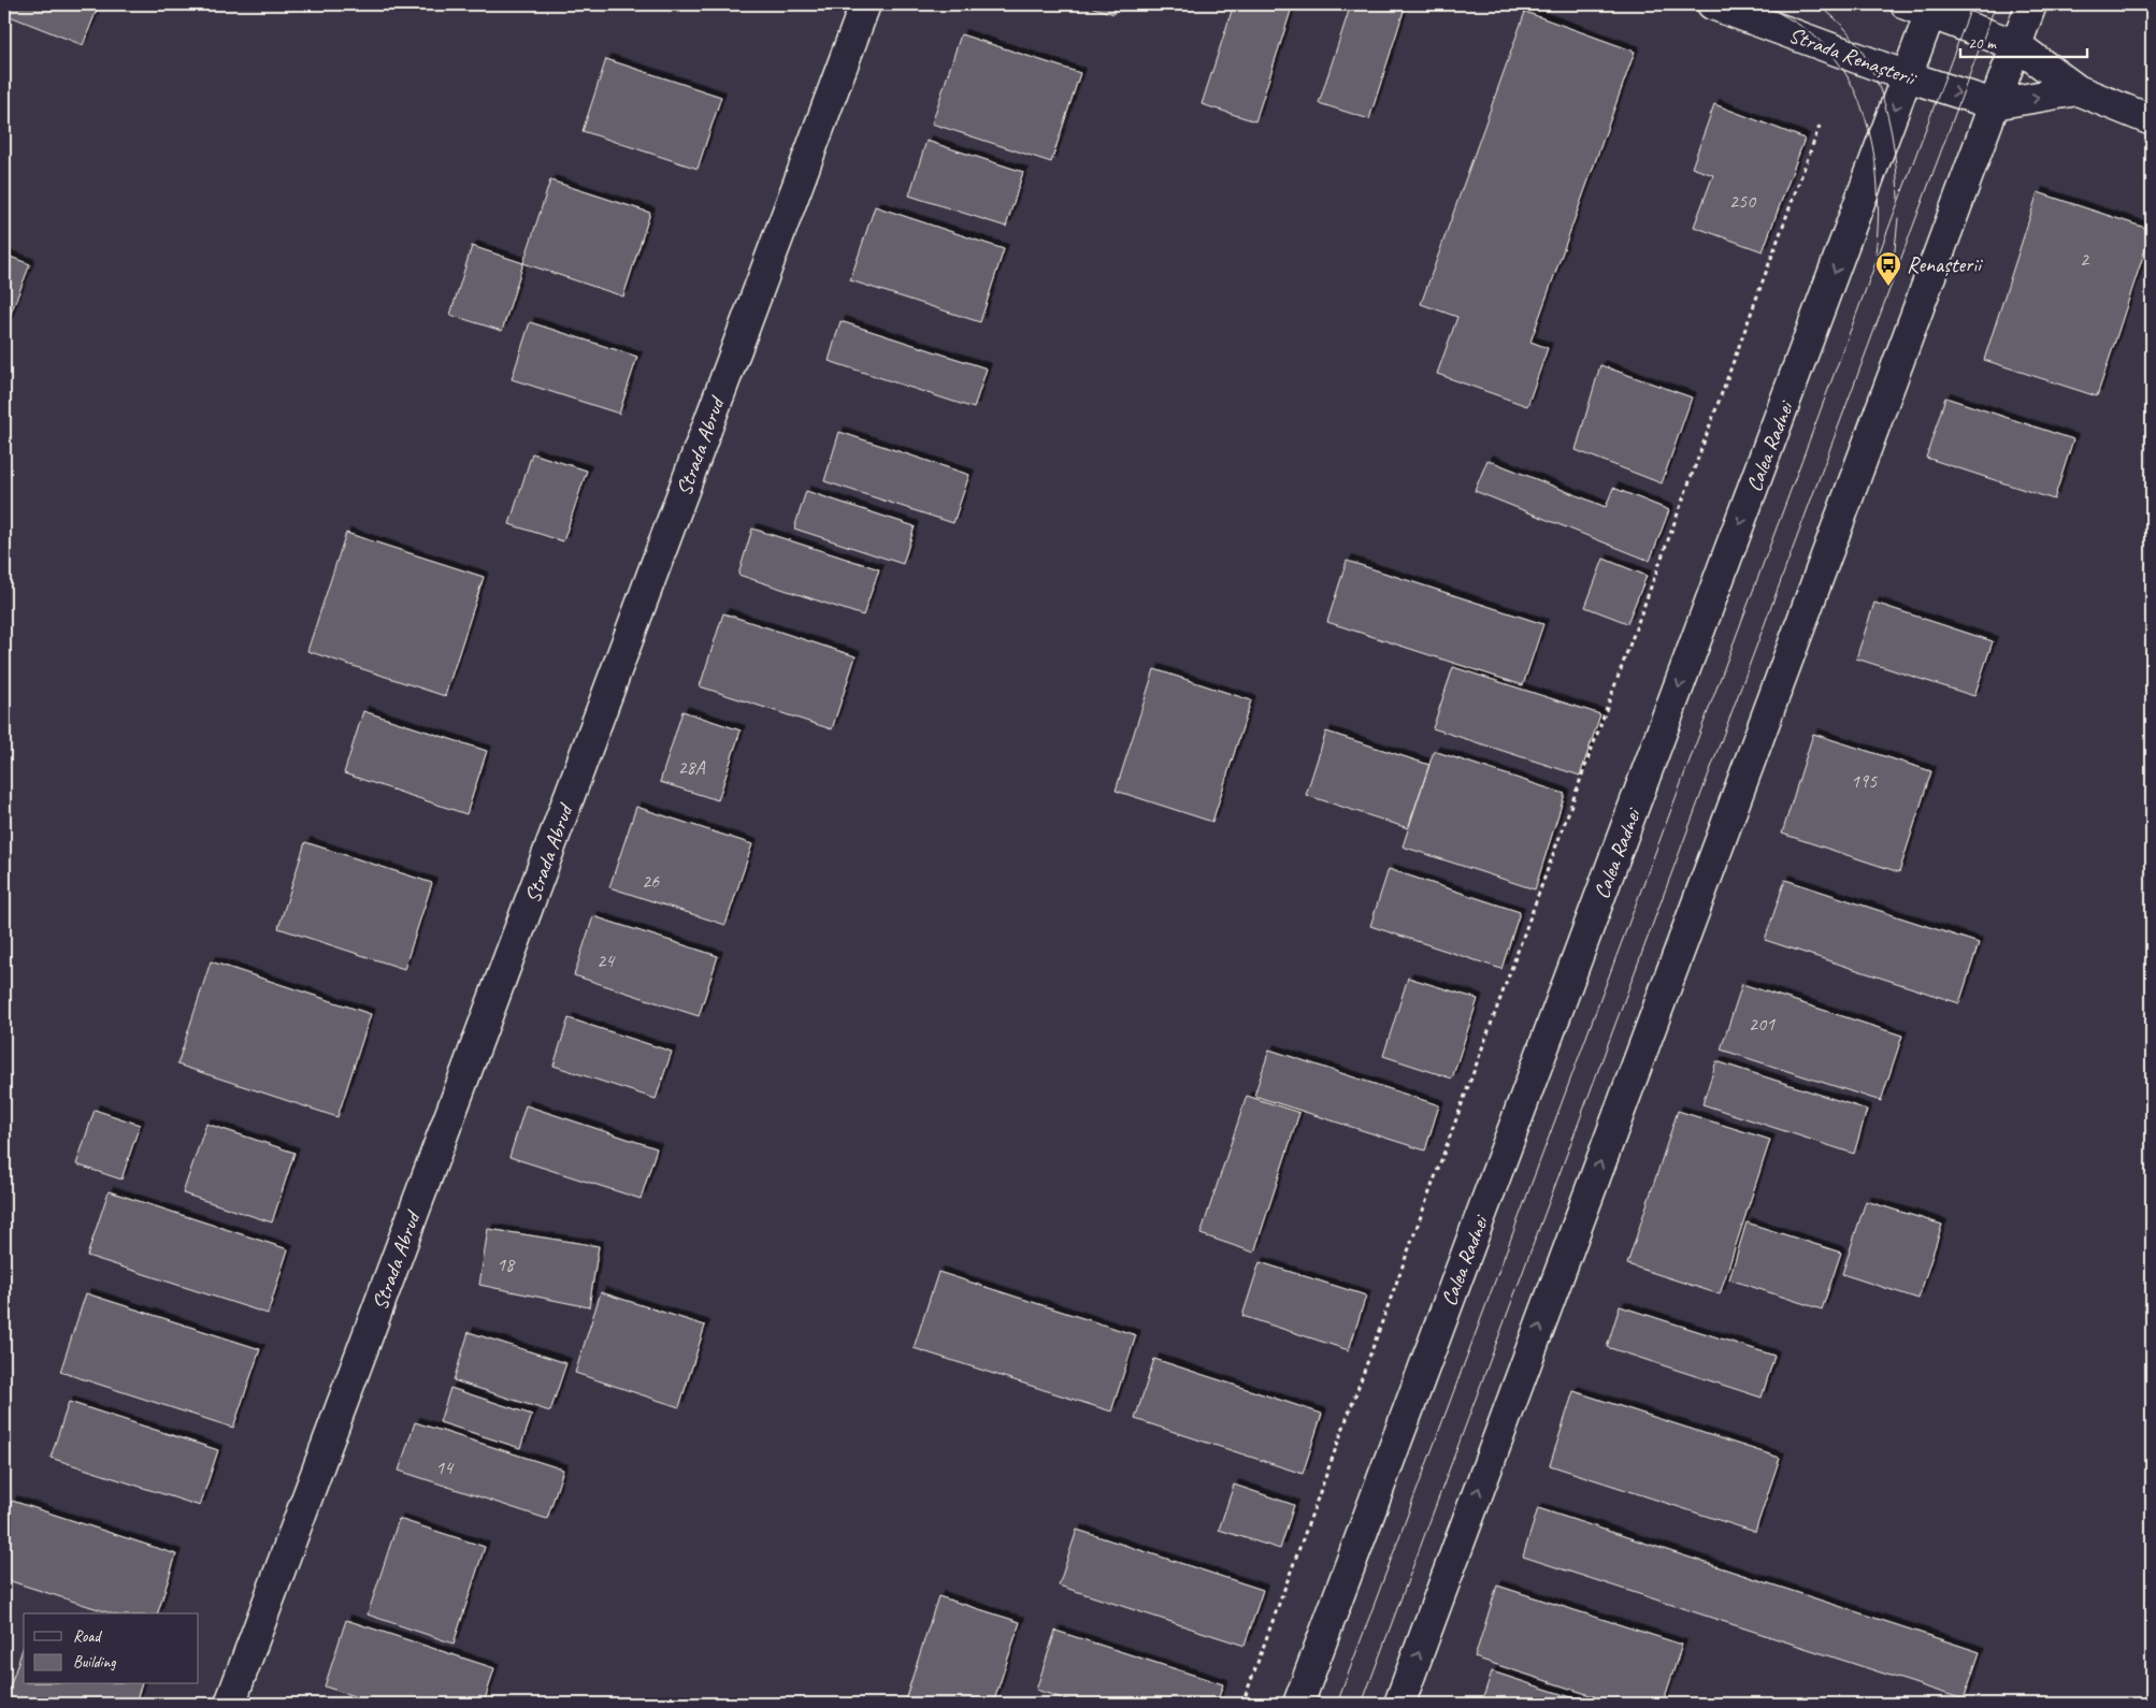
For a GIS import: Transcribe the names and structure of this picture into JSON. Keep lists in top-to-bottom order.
{
  "streets": {
    "main road": ["Strada Renașterii", "Strada Abrud", "Calea Radnei"]
  },
  "crossings": [
    ["Strada Renașterii", "Calea Radnei"]
  ],
  "places": {
    "bus stop": ["Renașterii"]
  },
  "house_numbers": [
    "250",
    "2",
    "28A",
    "195",
    "26",
    "24",
    "201",
    "18",
    "14"
  ],
  "legend": ["Road", "Building"],
  "scale_bar": "20 m"
}
